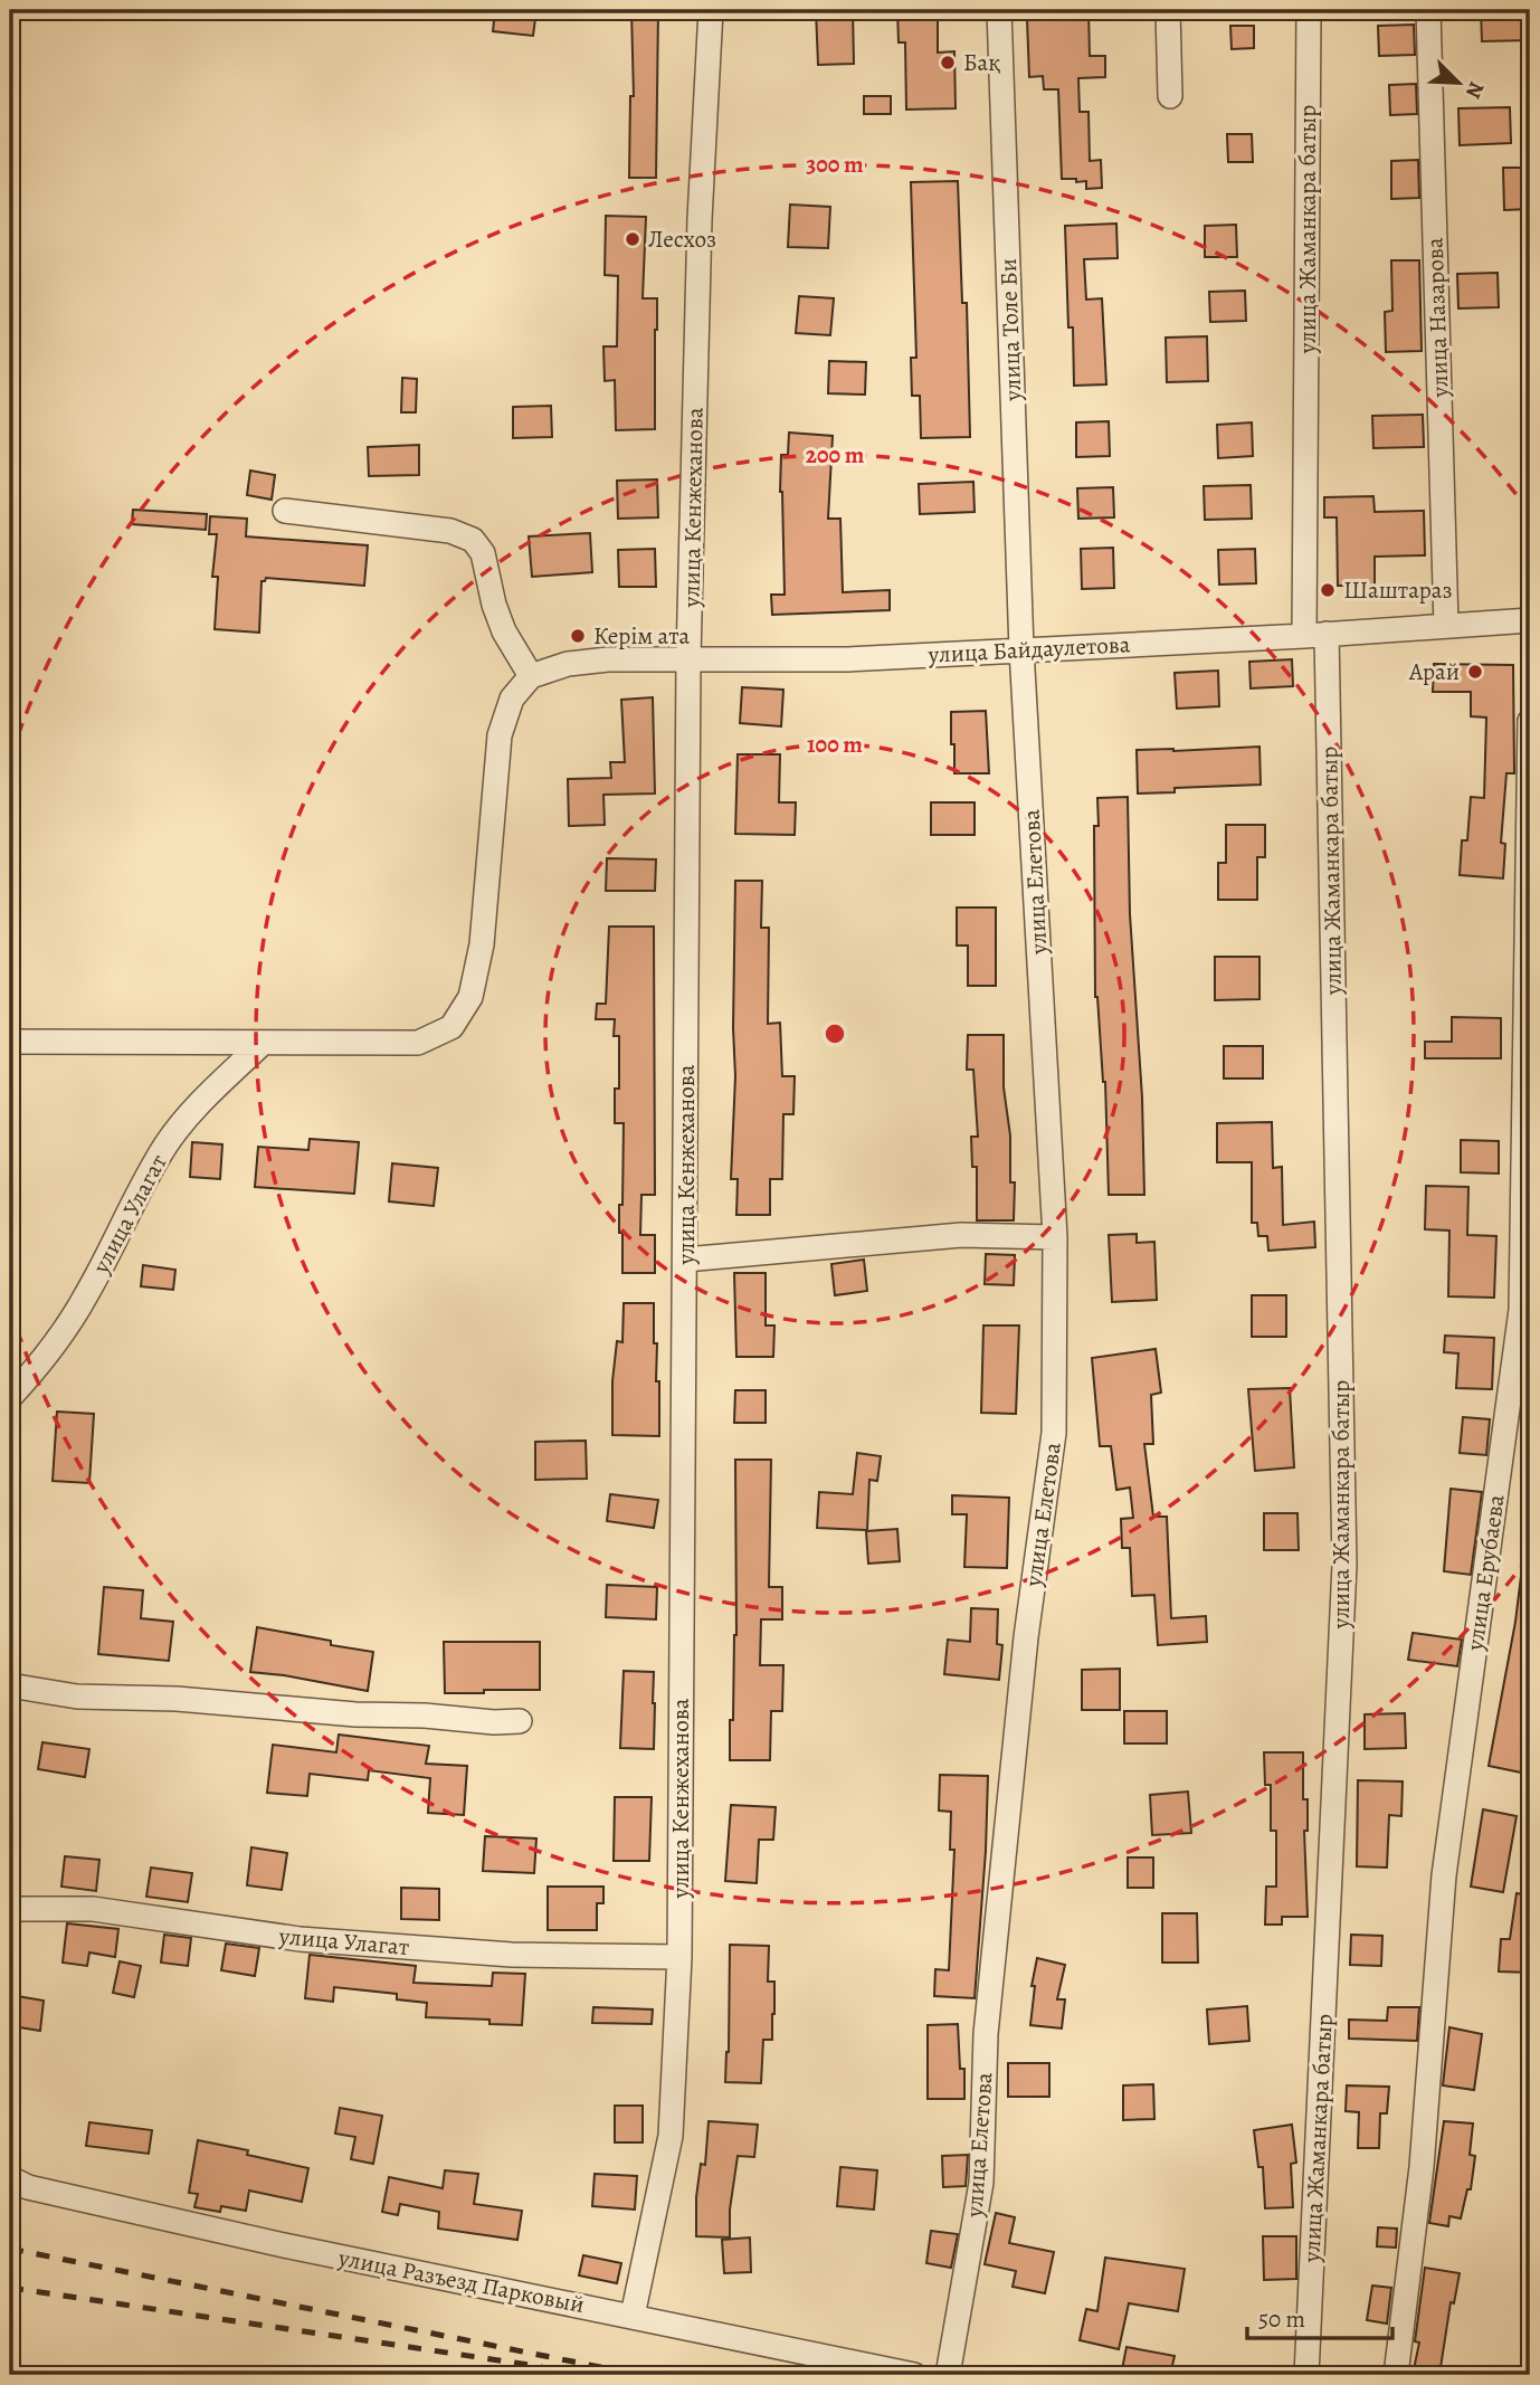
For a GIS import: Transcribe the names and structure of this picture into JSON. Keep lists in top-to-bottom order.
{
  "streets": {
    "street": [
      "улица Жаманкара батыр",
      "улица Назарова",
      "улица Толе Би",
      "улица Кенжеханова",
      "улица Байдаулетова",
      "улица Елетова",
      "улица Улагат",
      "улица Ерубаева",
      "улица Разъезд Парковый"
    ]
  },
  "crossings": [
    ["улица Жаманкара батыр", "улица Байдаулетова"],
    ["улица Назарова", "улица Байдаулетова"],
    ["улица Толе Би", "улица Байдаулетова"],
    ["улица Толе Би", "улица Елетова"],
    ["улица Кенжеханова", "улица Байдаулетова"],
    ["улица Кенжеханова", "улица Улагат"],
    ["улица Кенжеханова", "улица Разъезд Парковый"],
    ["улица Байдаулетова", "улица Елетова"]
  ],
  "places": [
    "Бақ",
    "Лесхоз",
    "Шаштараз",
    "Керім ата",
    "Арай"
  ],
  "scale_bar": "50 m",
  "north": "bottom right",
  "rings": ["300 m", "200 m", "100 m"]
}
